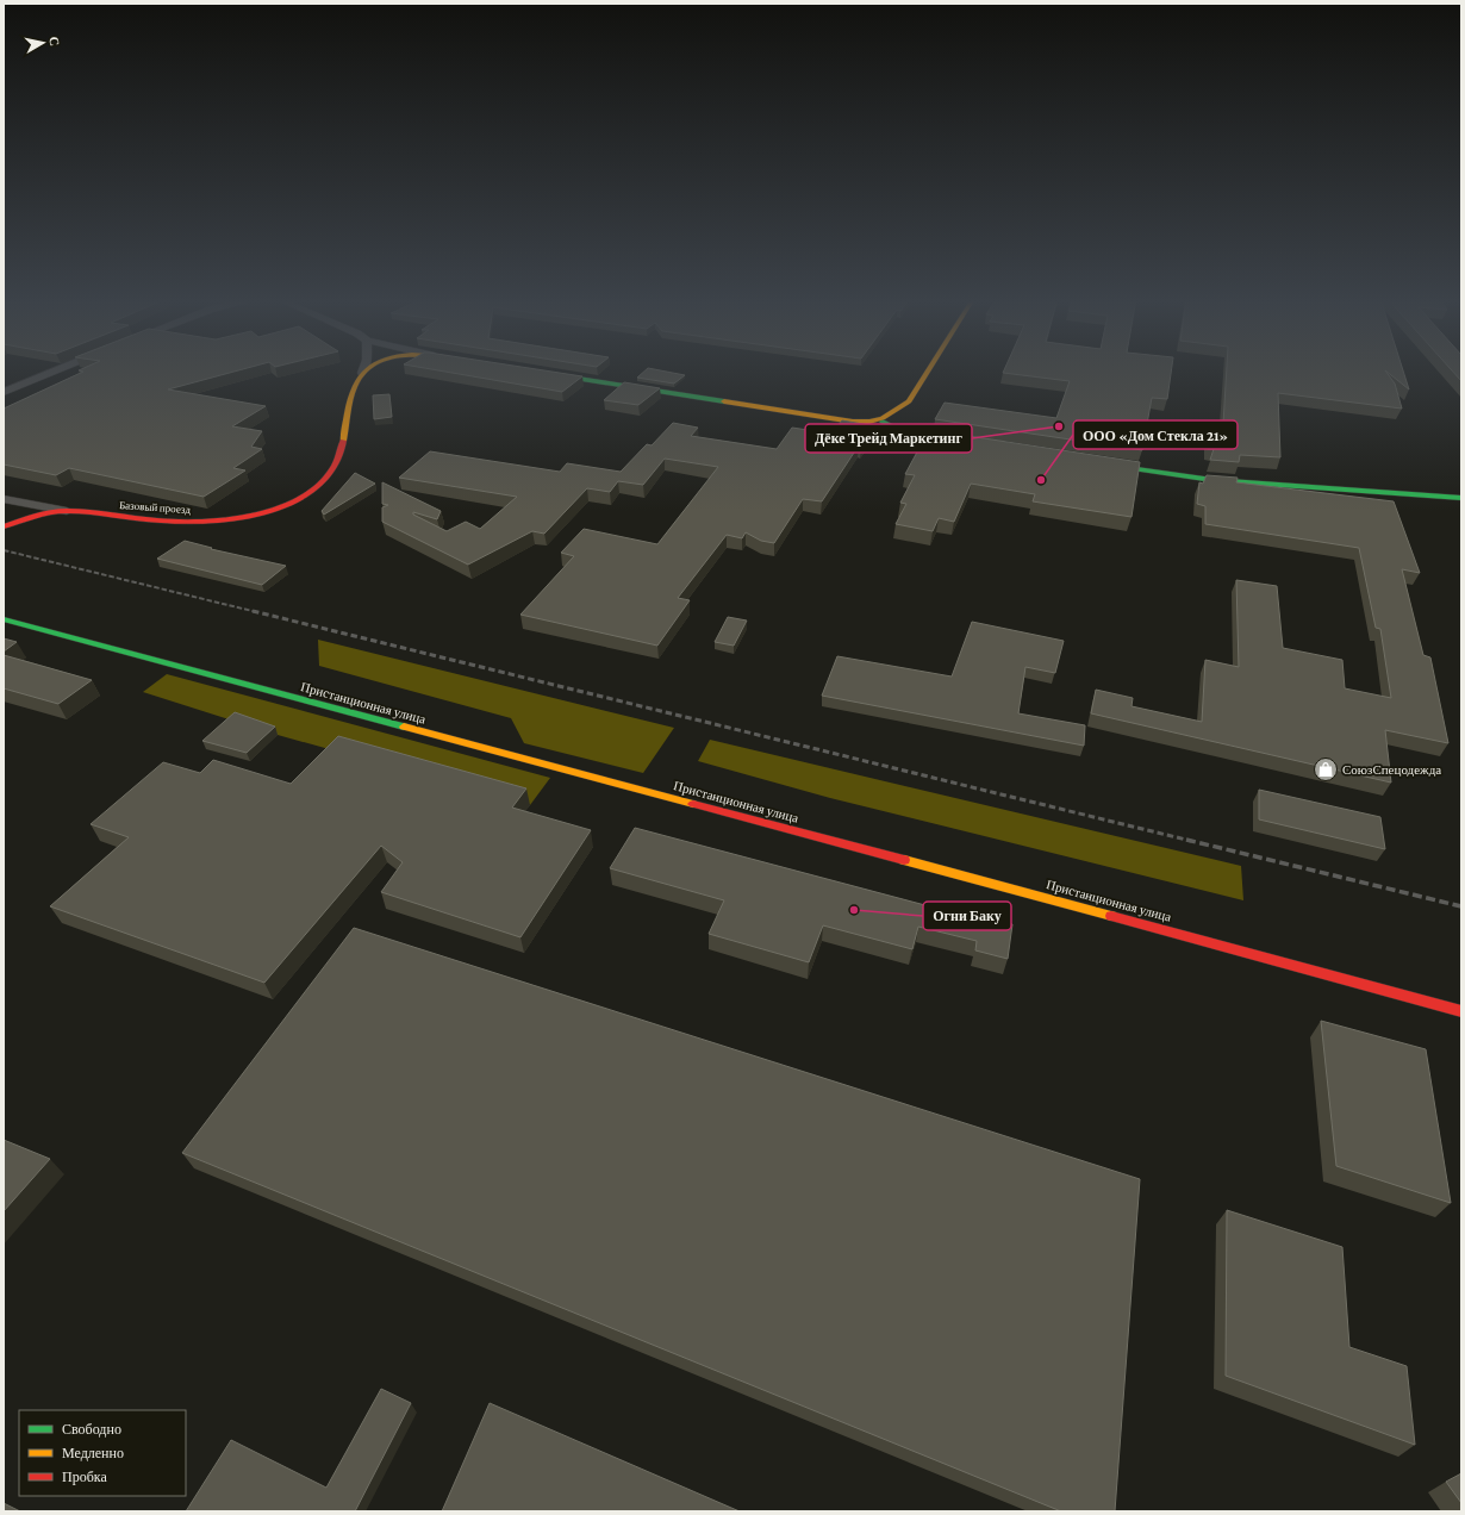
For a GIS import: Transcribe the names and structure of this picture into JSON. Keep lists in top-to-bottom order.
{
  "streets": {
    "street": ["Базовый проезд", "Пристанционная улица"]
  },
  "places": {
    "other": ["Дёке Трейд Маркетинг", "ООО «Дом Стекла 21»", "Огни Баку"],
    "shop": ["СоюзСпецодежда"]
  },
  "legend": ["Свободно", "Медленно", "Пробка"],
  "north": "right"
}
